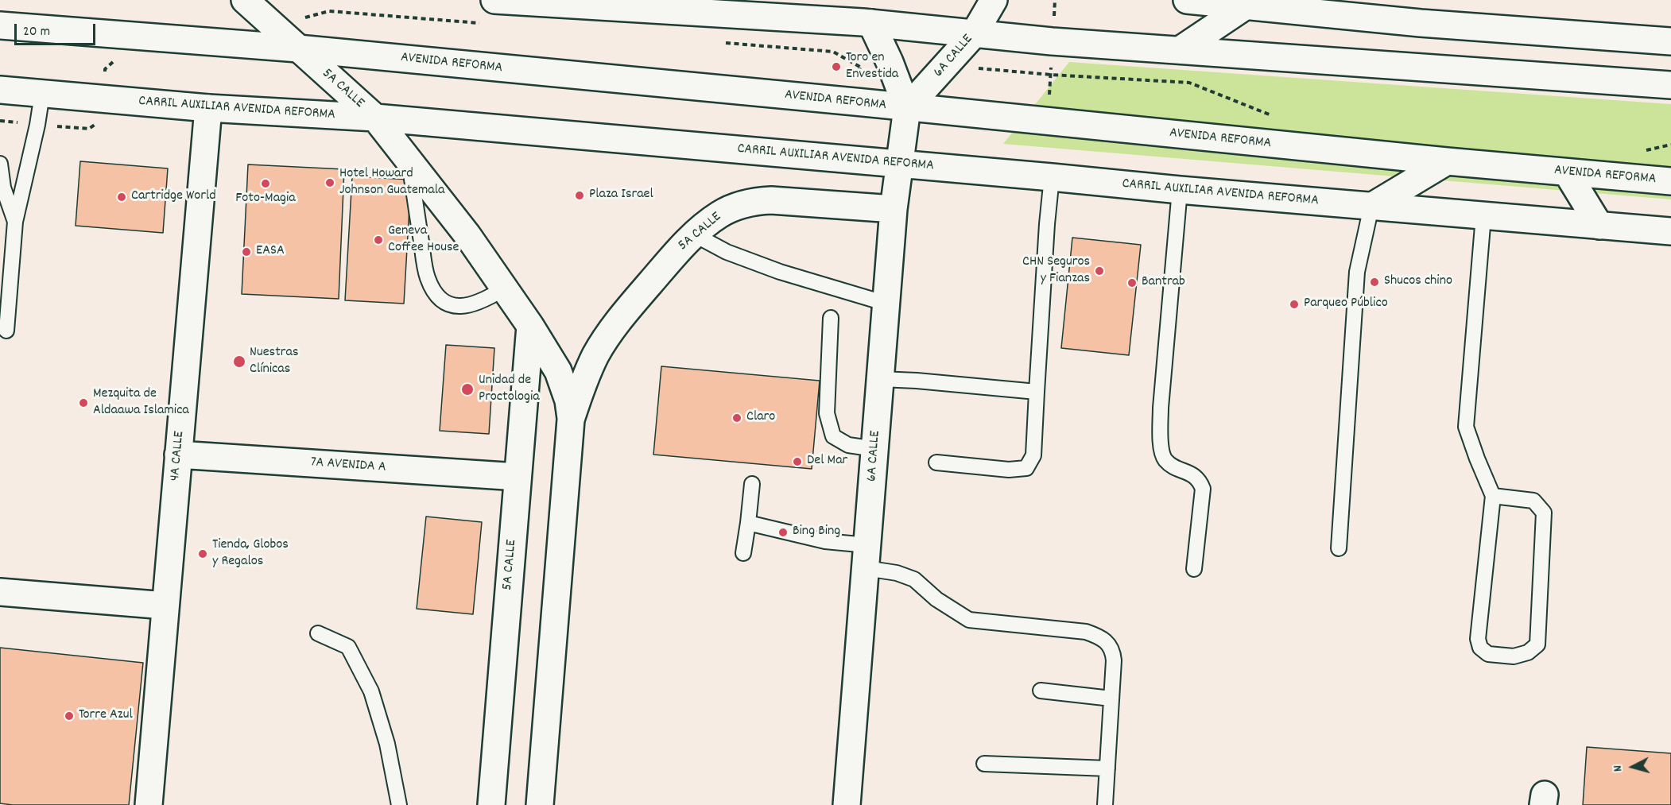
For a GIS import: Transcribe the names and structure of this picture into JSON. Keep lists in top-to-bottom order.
{
  "streets": {
    "main road": [
      "6A CALLE",
      "AVENIDA REFORMA",
      "5A CALLE",
      "CARRIL AUXILIAR AVENIDA REFORMA",
      "4A CALLE",
      "7A AVENIDA A"
    ]
  },
  "crossings": [
    ["6A CALLE", "AVENIDA REFORMA"],
    ["6A CALLE", "5A CALLE"],
    ["6A CALLE", "CARRIL AUXILIAR AVENIDA REFORMA"],
    ["AVENIDA REFORMA", "5A CALLE"],
    ["5A CALLE", "CARRIL AUXILIAR AVENIDA REFORMA"],
    ["5A CALLE", "7A AVENIDA A"],
    ["CARRIL AUXILIAR AVENIDA REFORMA", "4A CALLE"],
    ["4A CALLE", "7A AVENIDA A"]
  ],
  "places": [
    "Toro en Envestida",
    "Hotel Howard Johnson Guatemala",
    "Foto-Magia",
    "Plaza Israel",
    "Cartridge World",
    "Geneva Coffee House",
    "EASA",
    "CHN Seguros y Fianzas",
    "Shucos chino",
    "Bantrab",
    "Parqueo Público",
    "Nuestras Clínicas",
    "Unidad de Proctologia",
    "Mezquita de Aldaawa Islamica",
    "Claro",
    "Del Mar",
    "Bing Bing",
    "Tienda, Globos y Regalos",
    "Torre Azul"
  ],
  "scale_bar": "20 m",
  "north": "left"
}
